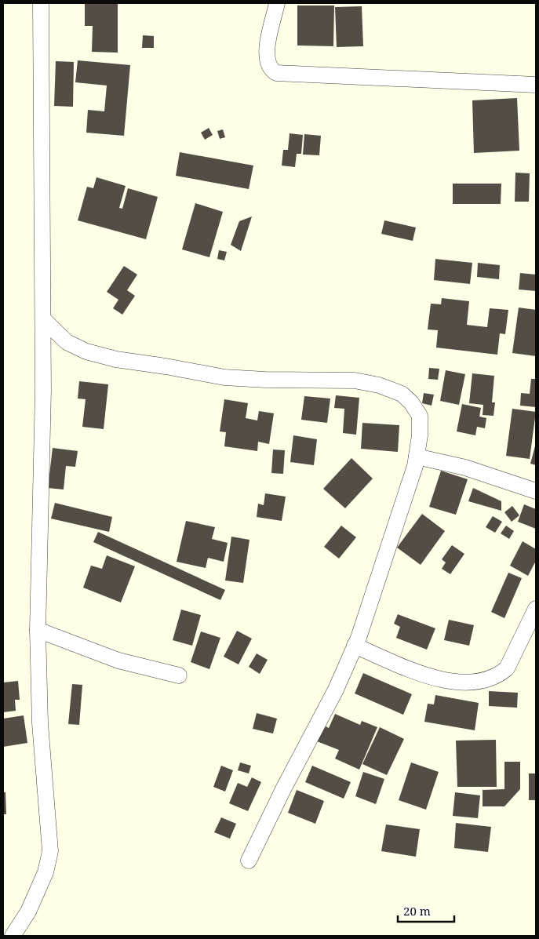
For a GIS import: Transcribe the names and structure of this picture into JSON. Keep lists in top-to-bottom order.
{
  "scale_bar": "20 m"
}
